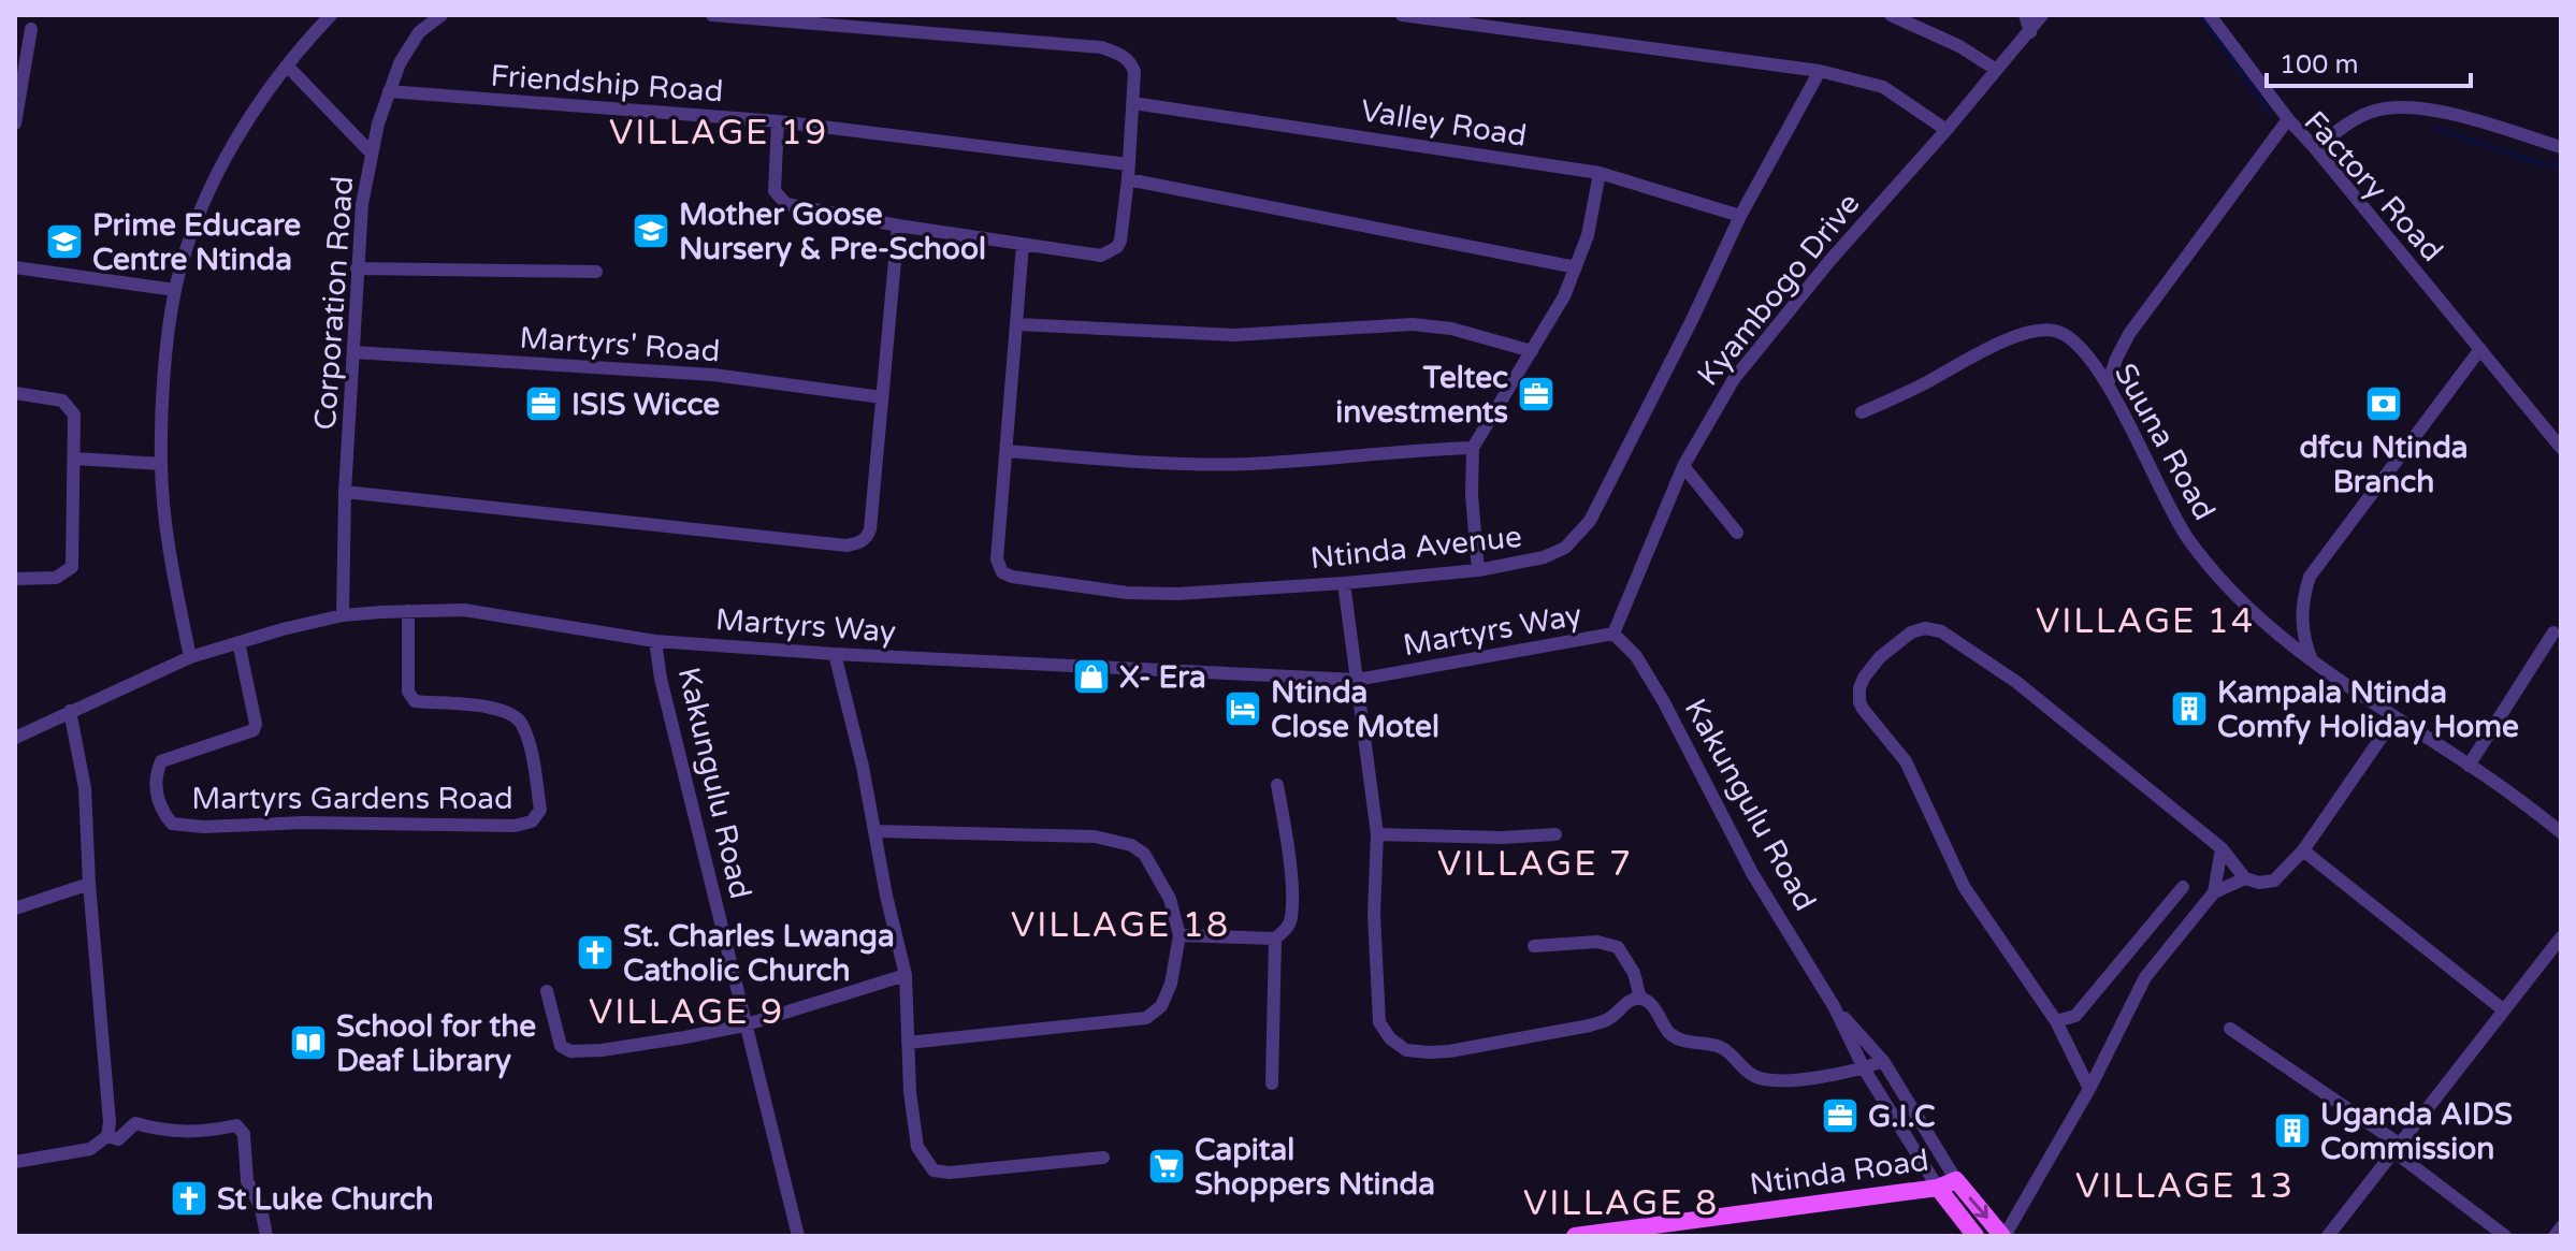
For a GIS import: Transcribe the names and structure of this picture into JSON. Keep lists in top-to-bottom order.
{
  "streets": {
    "main road": ["Kakungulu Road", "Ntinda Road"],
    "street": [
      "Friendship Road",
      "Valley Road",
      "Factory Road",
      "Kyambogo Drive",
      "Corporation Road",
      "Martyrs' Road",
      "Suuna Road",
      "Ntinda Avenue",
      "Martyrs Way",
      "Martyrs Gardens Road"
    ]
  },
  "crossings": [
    ["Friendship Road", "Corporation Road"],
    ["Valley Road", "Ntinda Avenue"],
    ["Factory Road", "Suuna Road"],
    ["Kyambogo Drive", "Martyrs Way"],
    ["Kyambogo Drive", "Kakungulu Road"],
    ["Corporation Road", "Martyrs' Road"],
    ["Corporation Road", "Martyrs Way"],
    ["Martyrs Way", "Kakungulu Road"],
    ["Martyrs Way", "Martyrs Gardens Road"],
    ["Kakungulu Road", "Ntinda Road"]
  ],
  "districts": [
    "VILLAGE 19",
    "VILLAGE 14",
    "VILLAGE 7",
    "VILLAGE 18",
    "VILLAGE 9",
    "VILLAGE 13",
    "VILLAGE 8"
  ],
  "places": {
    "school or university": ["Mother Goose Nursery & Pre-School", "Prime Educare Centre Ntinda"],
    "office": ["Teltec investments", "ISIS Wicce", "G.I.C"],
    "bank": ["dfcu Ntinda Branch"],
    "shop": ["X- Era"],
    "hotel": ["Ntinda Close Motel"],
    "building": ["Kampala Ntinda Comfy Holiday Home", "Uganda AIDS Commission"],
    "church": ["St. Charles Lwanga Catholic Church", "St Luke Church"],
    "library": ["School for the Deaf Library"],
    "supermarket": ["Capital Shoppers Ntinda"]
  },
  "scale_bar": "100 m"
}
